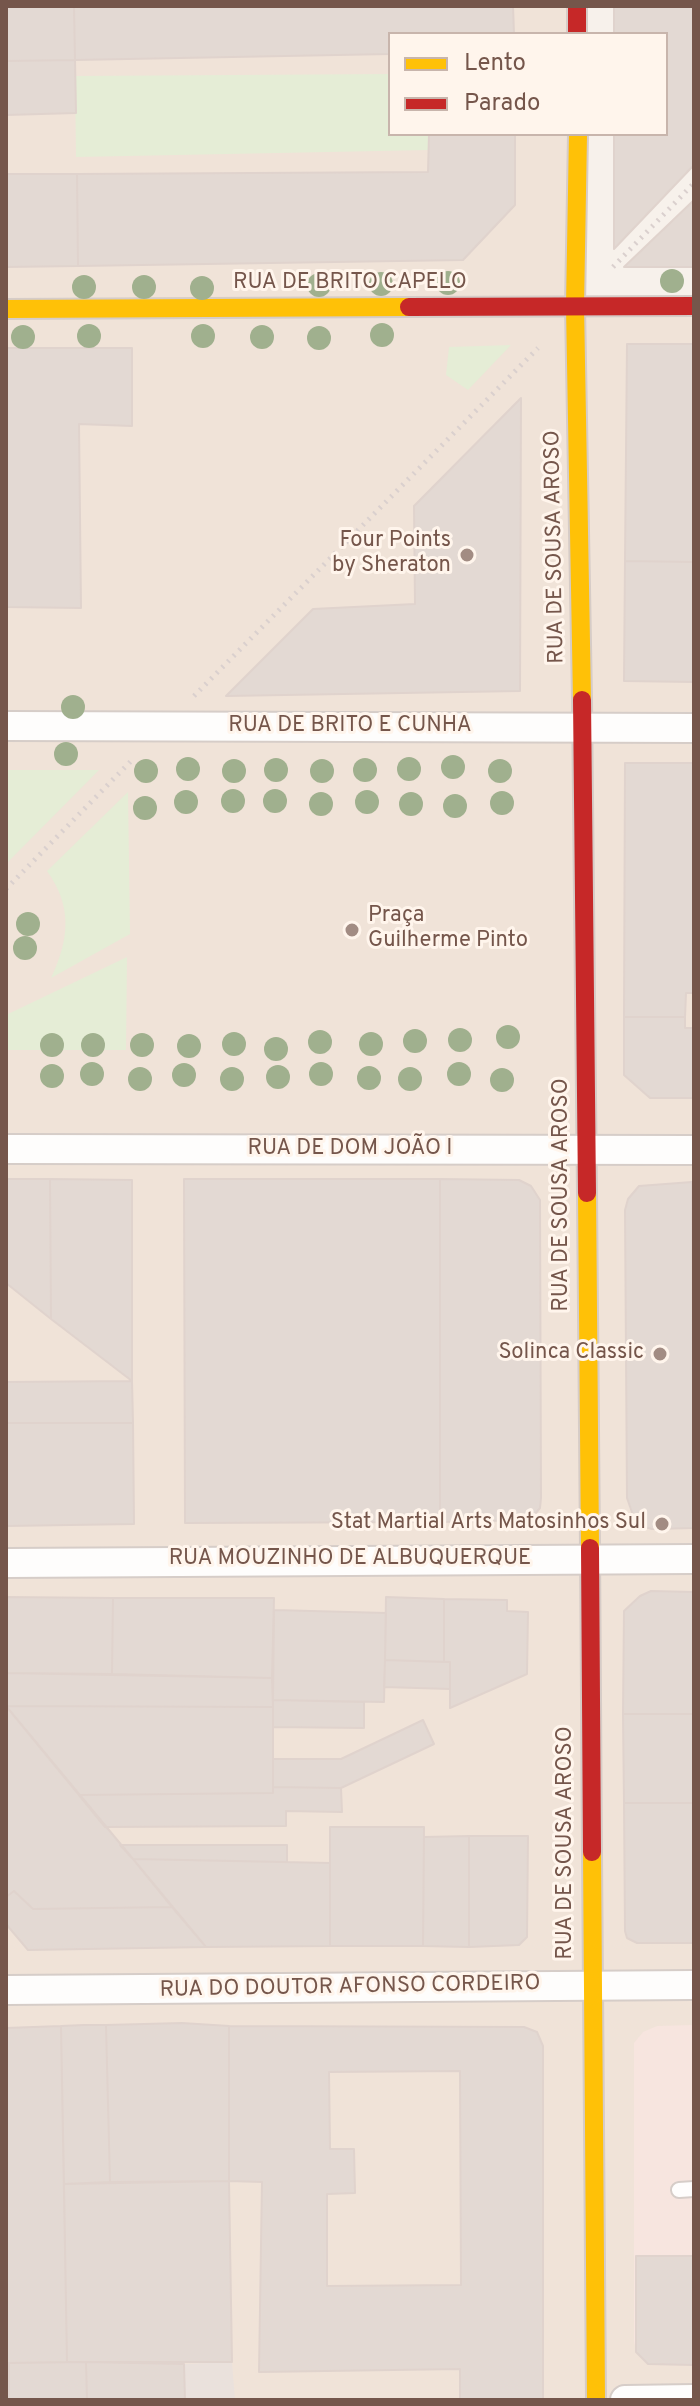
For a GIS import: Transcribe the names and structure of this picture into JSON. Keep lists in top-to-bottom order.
{
  "streets": {
    "street": [
      "RUA DE BRITO CAPELO",
      "RUA DE SOUSA AROSO",
      "RUA DE BRITO E CUNHA",
      "RUA DE DOM JOÃO I",
      "RUA MOUZINHO DE ALBUQUERQUE",
      "RUA DO DOUTOR AFONSO CORDEIRO"
    ]
  },
  "crossings": [
    ["RUA DE BRITO CAPELO", "RUA DE SOUSA AROSO"],
    ["RUA DE SOUSA AROSO", "RUA DE BRITO E CUNHA"],
    ["RUA DE SOUSA AROSO", "RUA DE DOM JOÃO I"],
    ["RUA DE SOUSA AROSO", "RUA MOUZINHO DE ALBUQUERQUE"],
    ["RUA DE SOUSA AROSO", "RUA DO DOUTOR AFONSO CORDEIRO"]
  ],
  "places": [
    "Four Points by Sheraton",
    "Praça Guilherme Pinto",
    "Solinca Classic",
    "Stat Martial Arts Matosinhos Sul"
  ],
  "legend": ["Lento", "Parado"]
}
